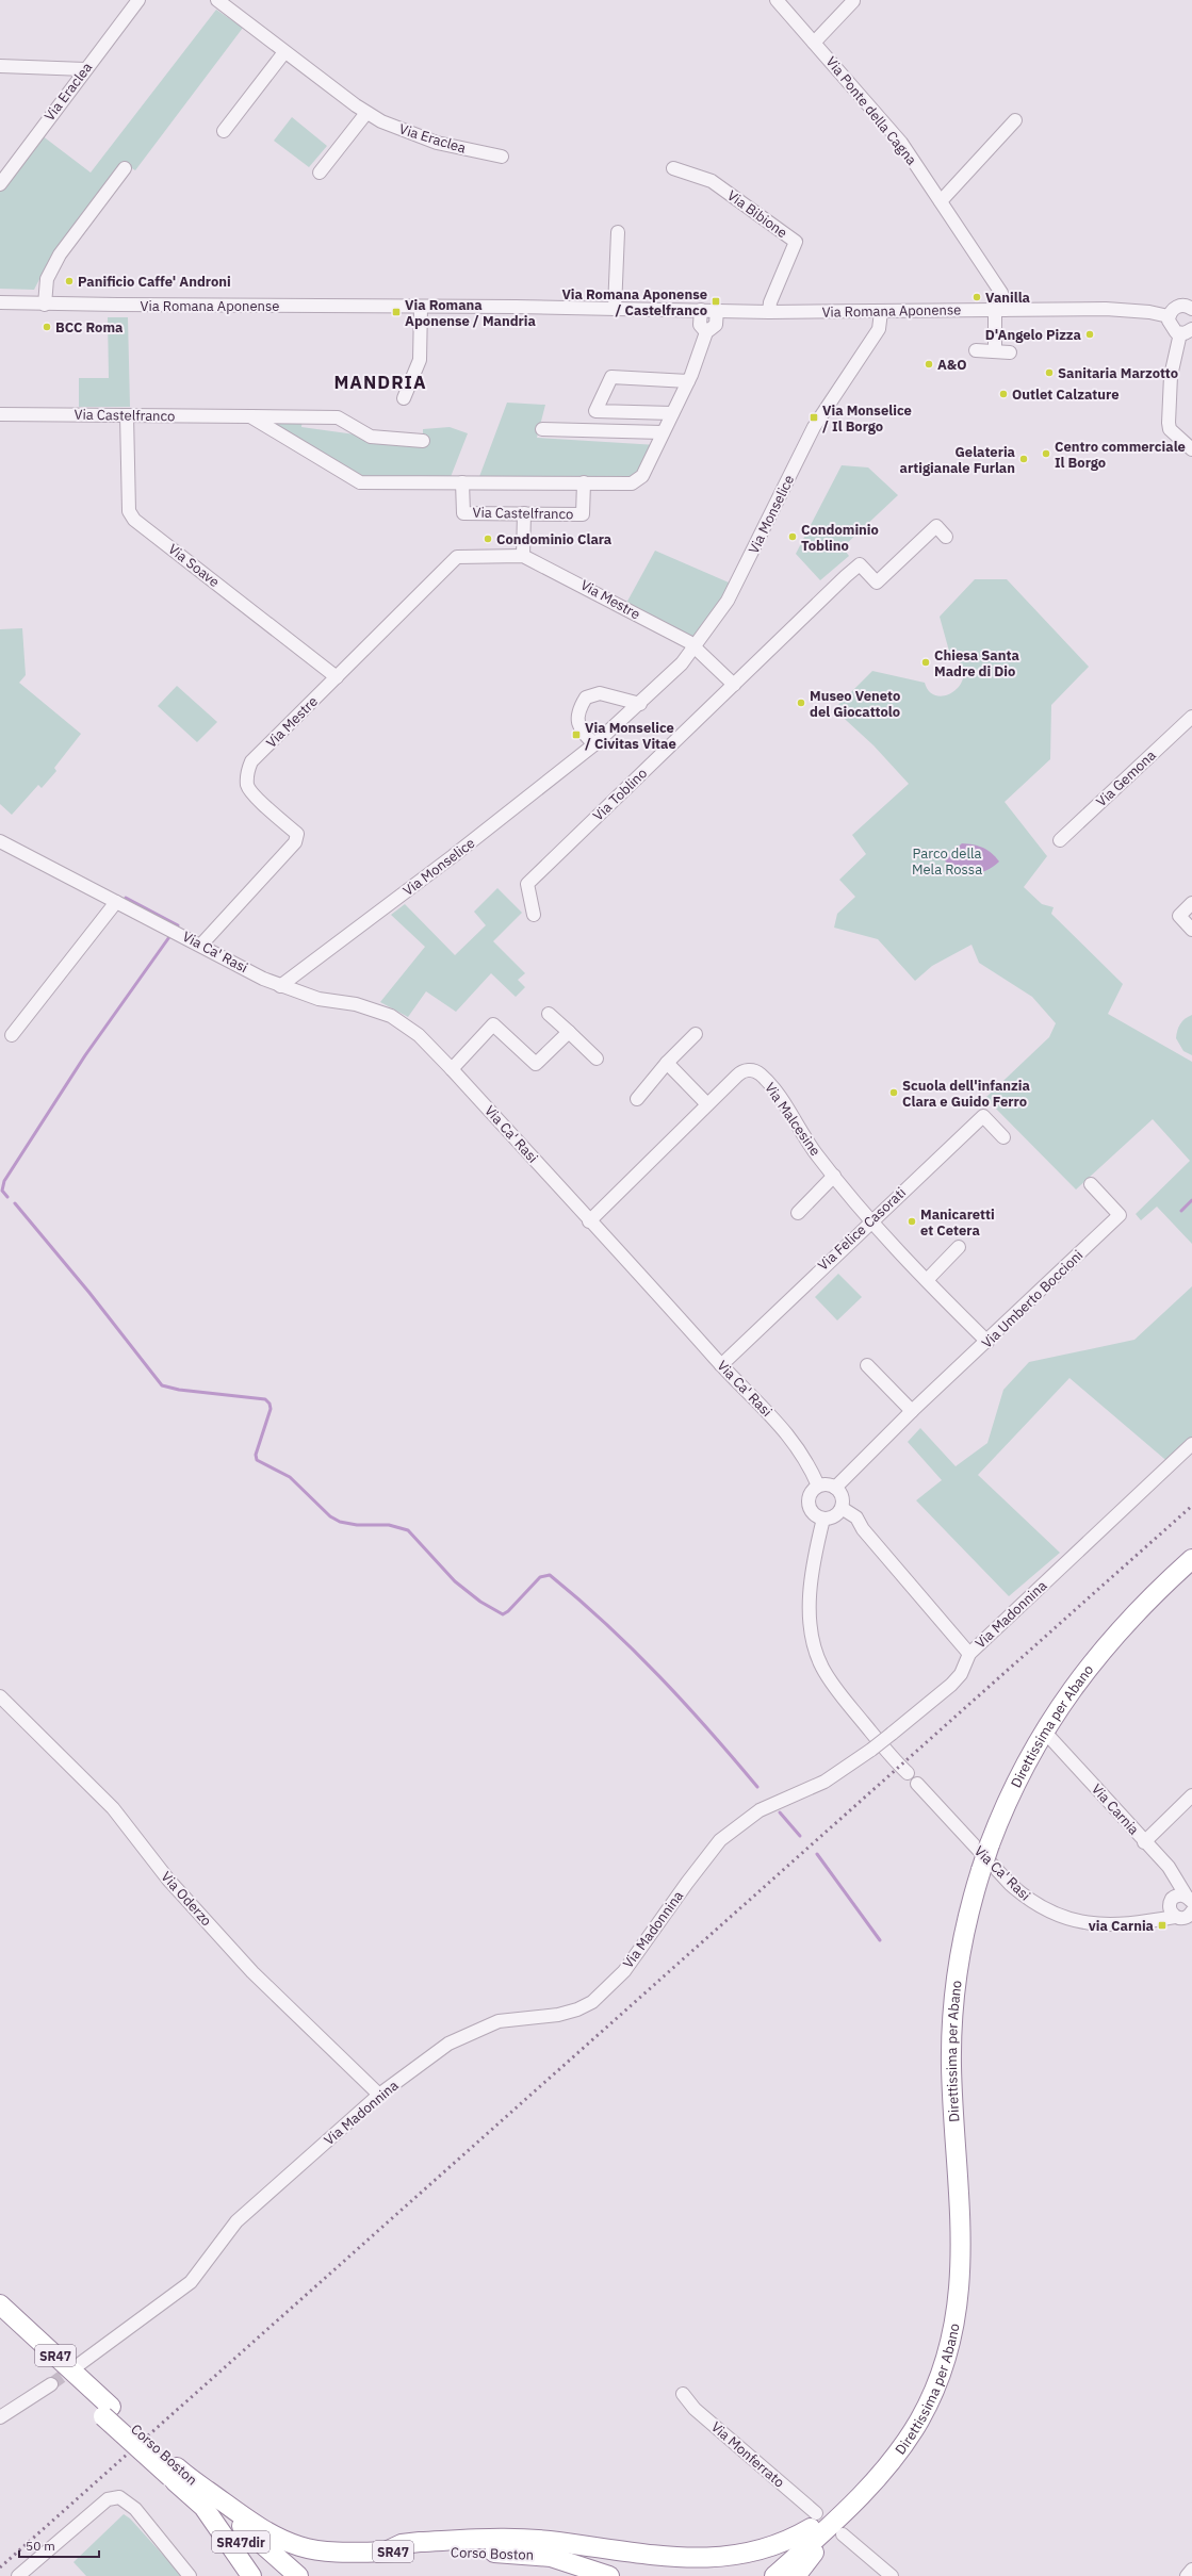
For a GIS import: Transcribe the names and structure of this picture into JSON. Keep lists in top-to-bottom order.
{
  "streets": {
    "highway": [
      "Direttissima per Abano",
      "SR47",
      "Corso Boston",
      "SR47dir"
    ],
    "street": [
      "Via Eraclea",
      "Via Ponte della Cagna",
      "Via Bibione",
      "Via Romana Aponense",
      "Via Castelfranco",
      "Via Monselice",
      "Via Soave",
      "Via Mestre",
      "Via Gemona",
      "Via Toblino",
      "Via Ca' Rasi",
      "Via Malcesine",
      "Via Felice Casorati",
      "Via Umberto Boccioni",
      "Via Madonnina",
      "Via Carnia",
      "Via Oderzo",
      "Via Monferrato"
    ]
  },
  "crossings": [
    ["Via Ponte della Cagna", "Via Romana Aponense"],
    ["Via Bibione", "Via Romana Aponense"],
    ["Via Romana Aponense", "Via Monselice"],
    ["Via Castelfranco", "Via Soave"],
    ["Via Monselice", "Via Mestre"],
    ["Via Monselice", "Via Ca' Rasi"],
    ["Via Soave", "Via Mestre"],
    ["Via Mestre", "Via Ca' Rasi"],
    ["Via Ca' Rasi", "Via Malcesine"],
    ["Via Ca' Rasi", "Via Felice Casorati"],
    ["Via Ca' Rasi", "Via Umberto Boccioni"],
    ["Via Ca' Rasi", "Via Carnia"],
    ["Via Malcesine", "Via Felice Casorati"],
    ["Via Malcesine", "Via Umberto Boccioni"],
    ["Via Madonnina", "Via Oderzo"],
    ["SR47", "Corso Boston"],
    ["SR47", "SR47dir"],
    ["Corso Boston", "SR47dir"]
  ],
  "districts": ["MANDRIA"],
  "parks": ["Parco della Mela Rossa"],
  "places": {
    "other": [
      "Panificio Caffe' Androni",
      "Vanilla",
      "BCC Roma",
      "D'Angelo Pizza",
      "A&O",
      "Sanitaria Marzotto",
      "Outlet Calzature",
      "Centro commerciale Il Borgo",
      "Gelateria artigianale Furlan",
      "Condominio Toblino",
      "Condominio Clara",
      "Chiesa Santa Madre di Dio",
      "Museo Veneto del Giocattolo",
      "Scuola dell'infanzia Clara e Guido Ferro",
      "Manicaretti et Cetera"
    ],
    "transit": [
      "Via Romana Aponense / Castelfranco",
      "Via Romana Aponense / Mandria",
      "Via Monselice / Il Borgo",
      "Via Monselice / Civitas Vitae",
      "via Carnia"
    ]
  },
  "scale_bar": "50 m"
}
